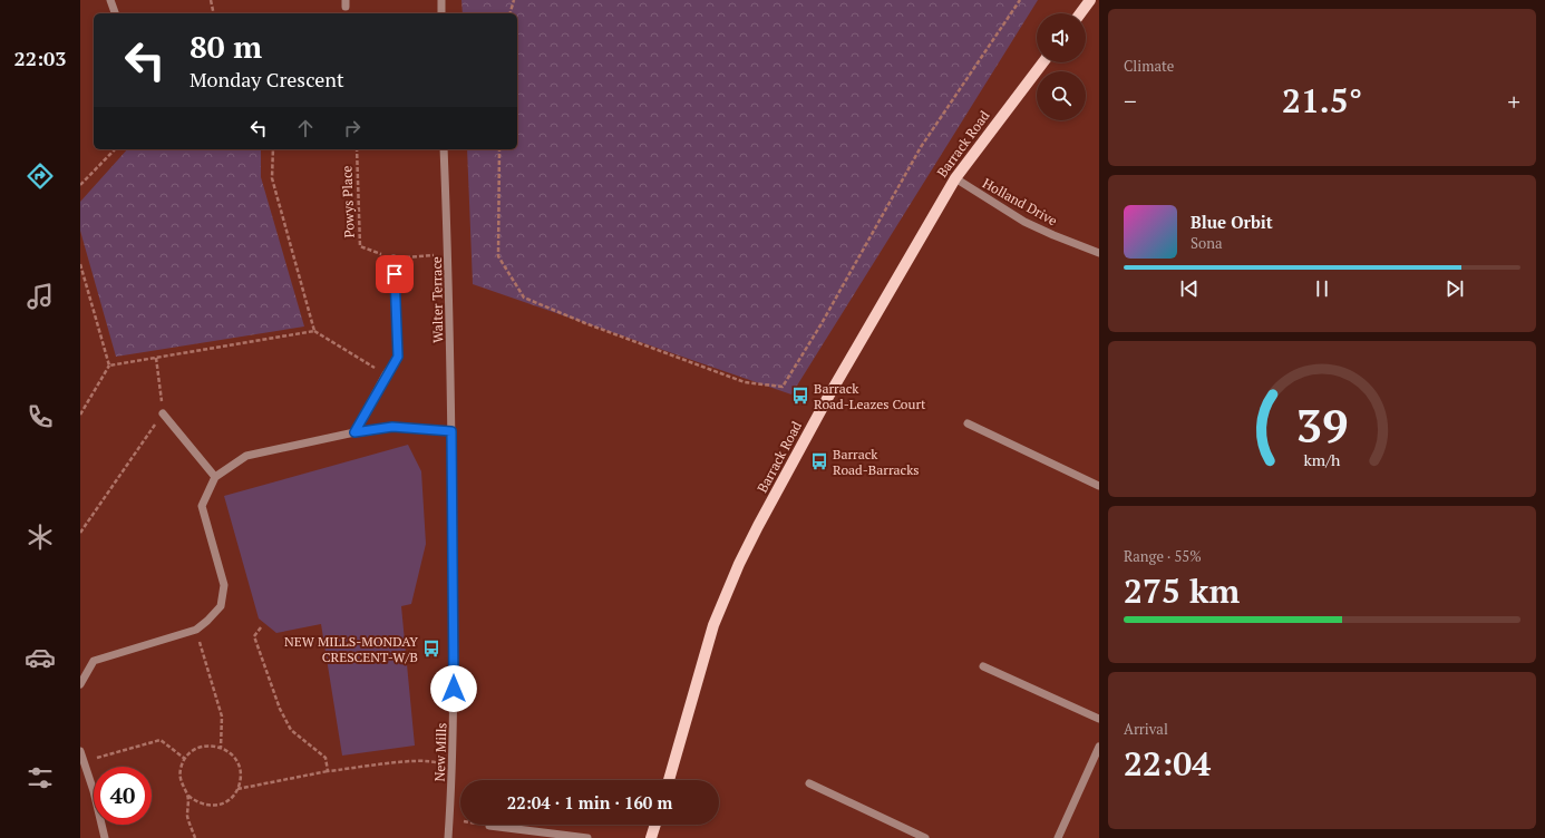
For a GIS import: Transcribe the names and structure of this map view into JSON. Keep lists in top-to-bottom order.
{
  "streets": {
    "main road": ["Barrack Road"],
    "street": ["Holland Drive", "Walter Terrace", "New Mills"],
    "path": ["Powys Place"]
  },
  "crossings": [
    ["Barrack Road", "Holland Drive"],
    ["Walter Terrace", "New Mills"]
  ],
  "places": {
    "bus stop": ["Barrack Road-Leazes Court", "Barrack Road-Barracks", "NEW MILLS-MONDAY CRESCENT-W/B"]
  },
  "page": {
    "tabs": "22:03",
    "tile": [
      "Climate",
      ["Range · 55%", "275 km"],
      ["Arrival", "22:04"]
    ],
    "turn": ["80 m", "Monday Crescent"],
    "heat": ["−", "21.5°", "+"],
    "song": ["Blue Orbit", "Sona"],
    "limit": "40",
    "trip": "22:04 · 1 min · 160 m",
    "gauge": ["39", "km/h"]
  }
}
